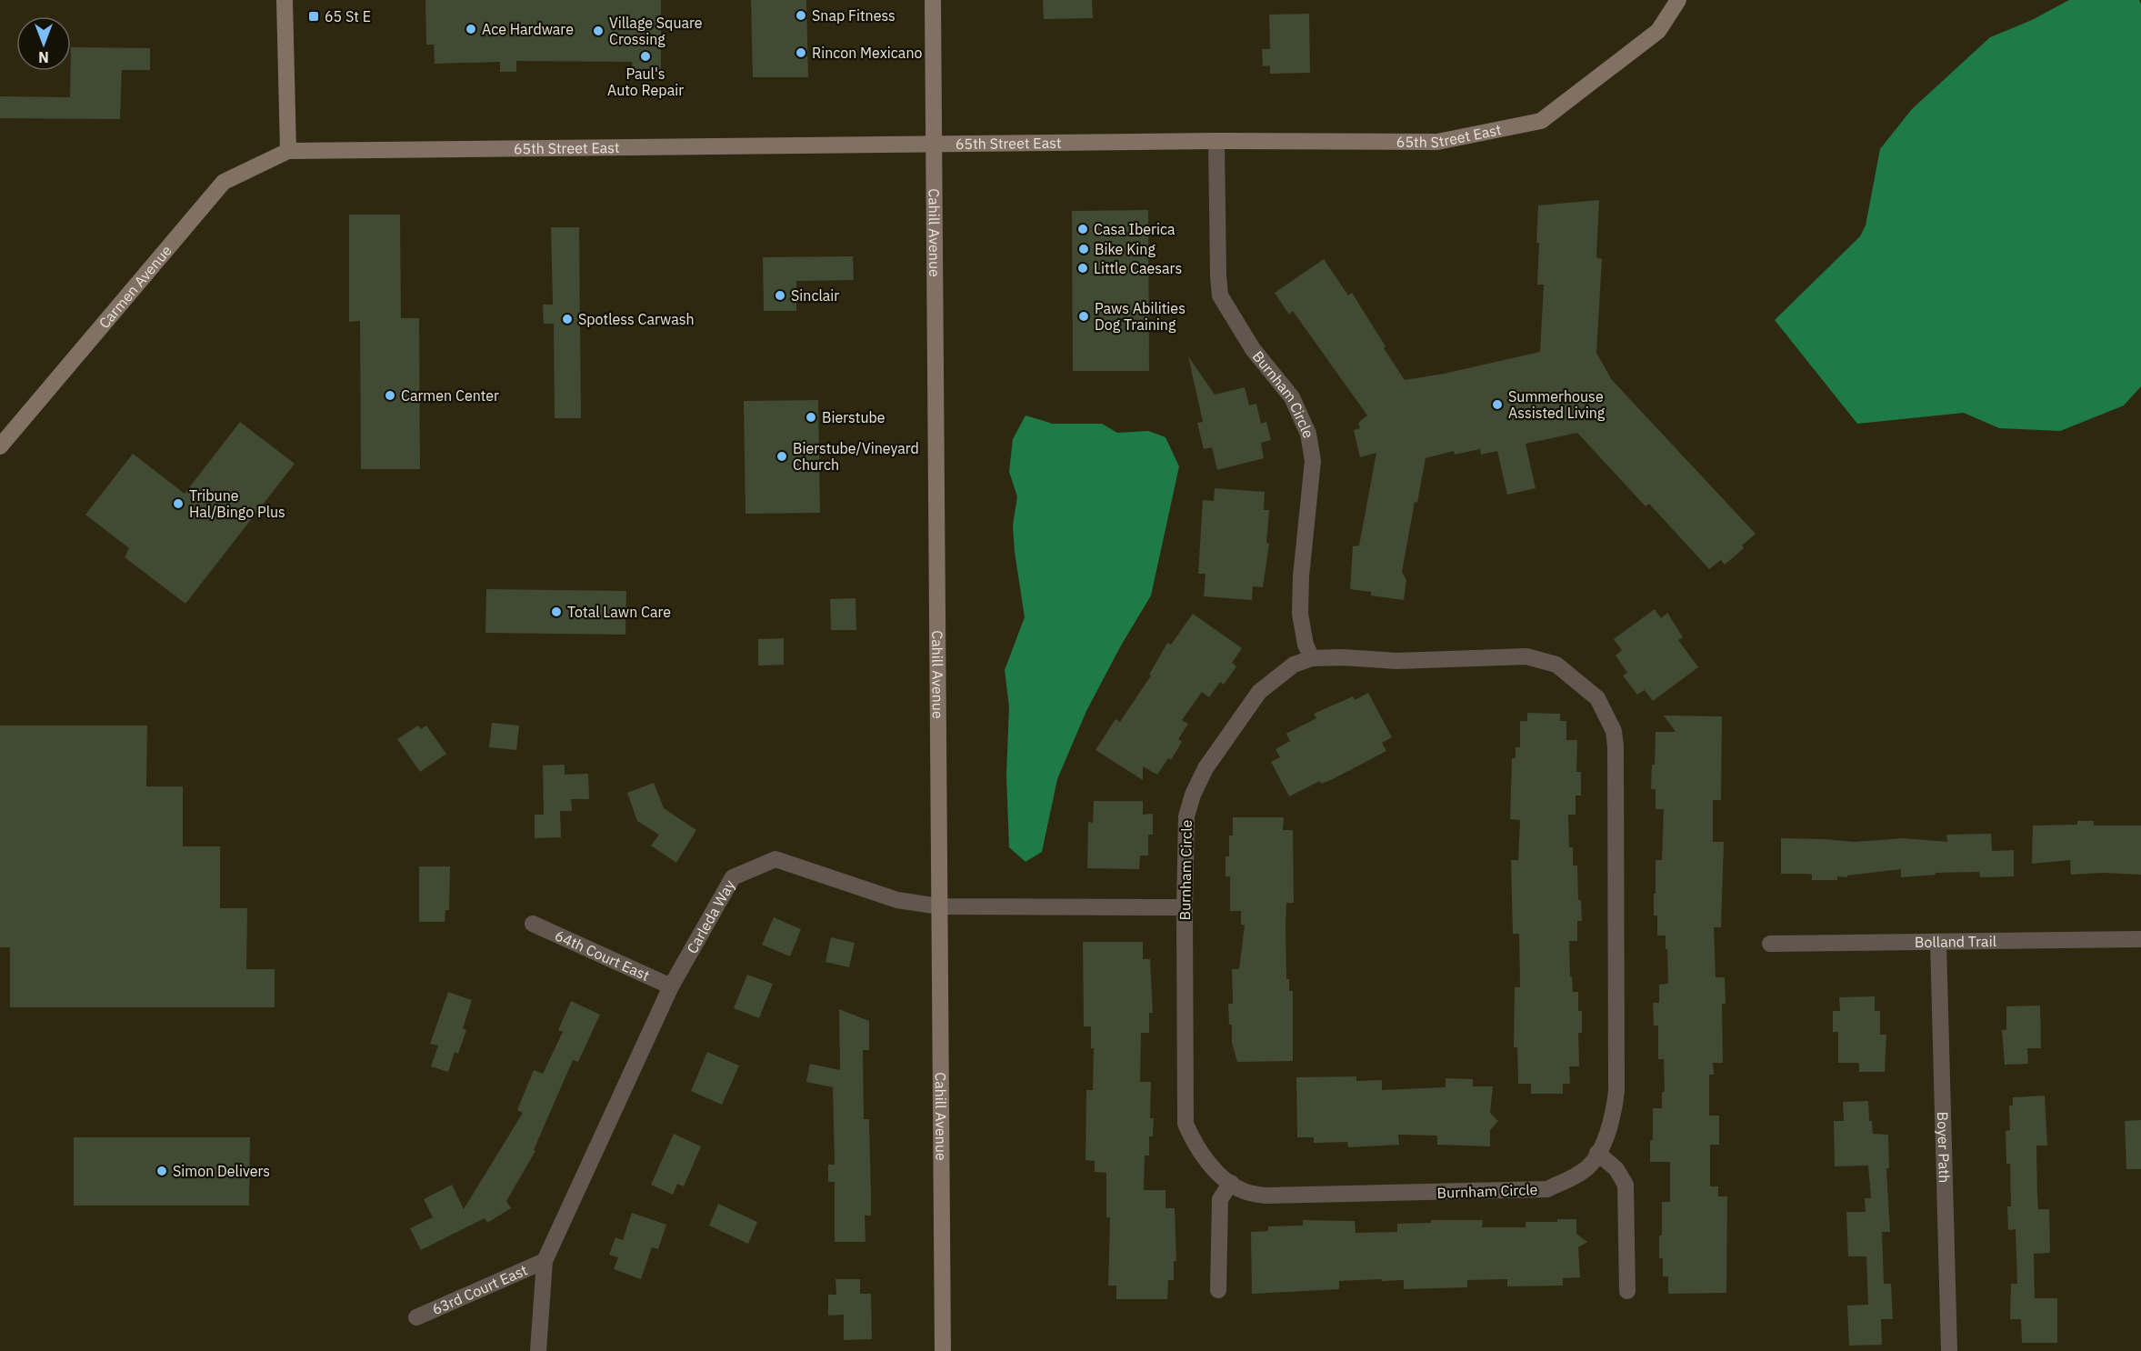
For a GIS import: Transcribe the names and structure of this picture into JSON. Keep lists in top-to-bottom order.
{
  "streets": {
    "street": [
      "65th Street East",
      "Cahill Avenue",
      "Carmen Avenue",
      "Burnham Circle",
      "Carleda Way",
      "Bolland Trail",
      "64th Court East",
      "Boyer Path",
      "63rd Court East"
    ]
  },
  "crossings": [
    ["65th Street East", "Cahill Avenue"],
    ["65th Street East", "Carmen Avenue"],
    ["65th Street East", "Burnham Circle"],
    ["Cahill Avenue", "Carleda Way"],
    ["Burnham Circle", "Carleda Way"],
    ["Carleda Way", "64th Court East"],
    ["Carleda Way", "63rd Court East"],
    ["Bolland Trail", "Boyer Path"]
  ],
  "places": {
    "other": [
      "Snap Fitness",
      "Ace Hardware",
      "Village Square Crossing",
      "Rincon Mexicano",
      "Paul's Auto Repair",
      "Casa Iberica",
      "Bike King",
      "Little Caesars",
      "Sinclair",
      "Paws Abilities Dog Training",
      "Spotless Carwash",
      "Carmen Center",
      "Summerhouse Assisted Living",
      "Bierstube",
      "Bierstube/Vineyard Church",
      "Tribune Hal/Bingo Plus",
      "Total Lawn Care",
      "Simon Delivers"
    ],
    "transit": ["65 St E"]
  },
  "north": "bottom"
}
